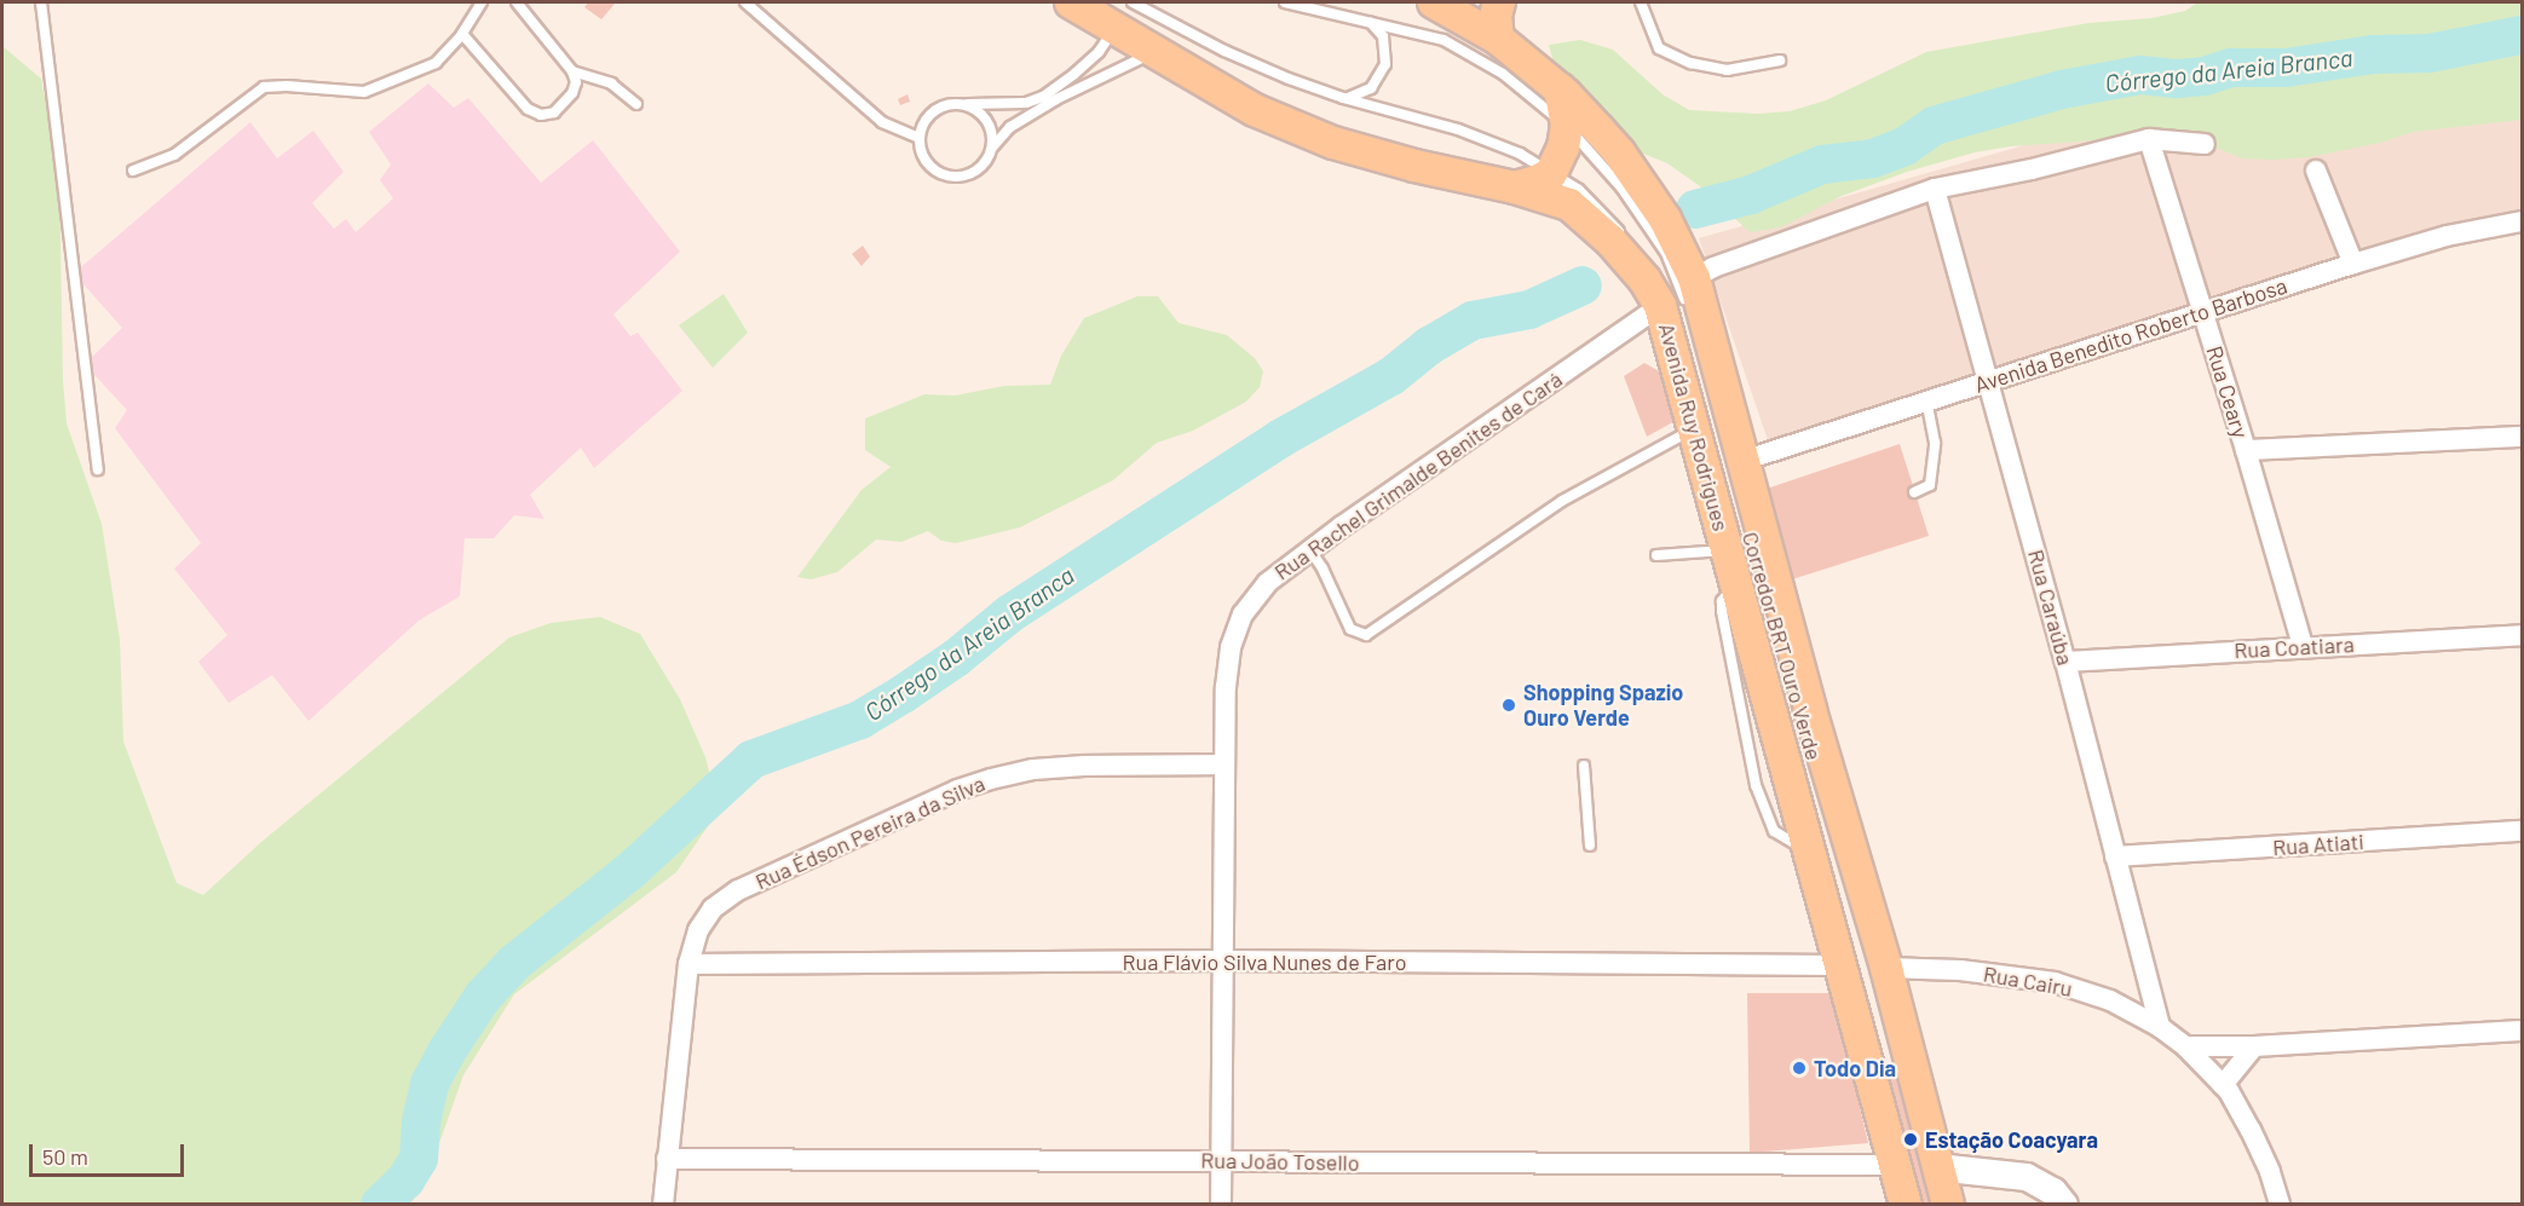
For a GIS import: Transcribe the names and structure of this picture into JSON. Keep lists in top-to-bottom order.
{
  "streets": {
    "main road": ["Avenida Ruy Rodrigues"],
    "street": [
      "Avenida Benedito Roberto Barbosa",
      "Rua Ceary",
      "Rua Rachel Grimalde Benites de Cará",
      "Rua Caraúba",
      "Rua Coatiara",
      "Rua Édson Pereira da Silva",
      "Rua Atiati",
      "Rua Flávio Silva Nunes de Faro",
      "Rua Cairu",
      "Rua João Tosello"
    ],
    "lane": ["Corredor BRT Ouro Verde"]
  },
  "crossings": [
    ["Avenida Benedito Roberto Barbosa", "Rua Ceary"],
    ["Avenida Benedito Roberto Barbosa", "Avenida Ruy Rodrigues"],
    ["Avenida Benedito Roberto Barbosa", "Rua Caraúba"],
    ["Avenida Benedito Roberto Barbosa", "Corredor BRT Ouro Verde"],
    ["Rua Ceary", "Rua Rachel Grimalde Benites de Cará"],
    ["Rua Ceary", "Rua Coatiara"],
    ["Avenida Ruy Rodrigues", "Rua Rachel Grimalde Benites de Cará"],
    ["Avenida Ruy Rodrigues", "Corredor BRT Ouro Verde"],
    ["Avenida Ruy Rodrigues", "Rua Flávio Silva Nunes de Faro"],
    ["Avenida Ruy Rodrigues", "Rua Cairu"],
    ["Avenida Ruy Rodrigues", "Rua João Tosello"],
    ["Rua Rachel Grimalde Benites de Cará", "Rua Caraúba"],
    ["Rua Rachel Grimalde Benites de Cará", "Rua Édson Pereira da Silva"],
    ["Rua Rachel Grimalde Benites de Cará", "Rua Flávio Silva Nunes de Faro"],
    ["Rua Rachel Grimalde Benites de Cará", "Rua João Tosello"],
    ["Rua Caraúba", "Rua Coatiara"],
    ["Rua Caraúba", "Rua Atiati"],
    ["Rua Caraúba", "Rua Cairu"],
    ["Rua Édson Pereira da Silva", "Rua Flávio Silva Nunes de Faro"],
    ["Rua Édson Pereira da Silva", "Rua João Tosello"]
  ],
  "water": ["Córrego da Areia Branca"],
  "places": ["Shopping Spazio Ouro Verde", "Todo Dia", "Estação Coacyara"],
  "scale_bar": "50 m"
}
